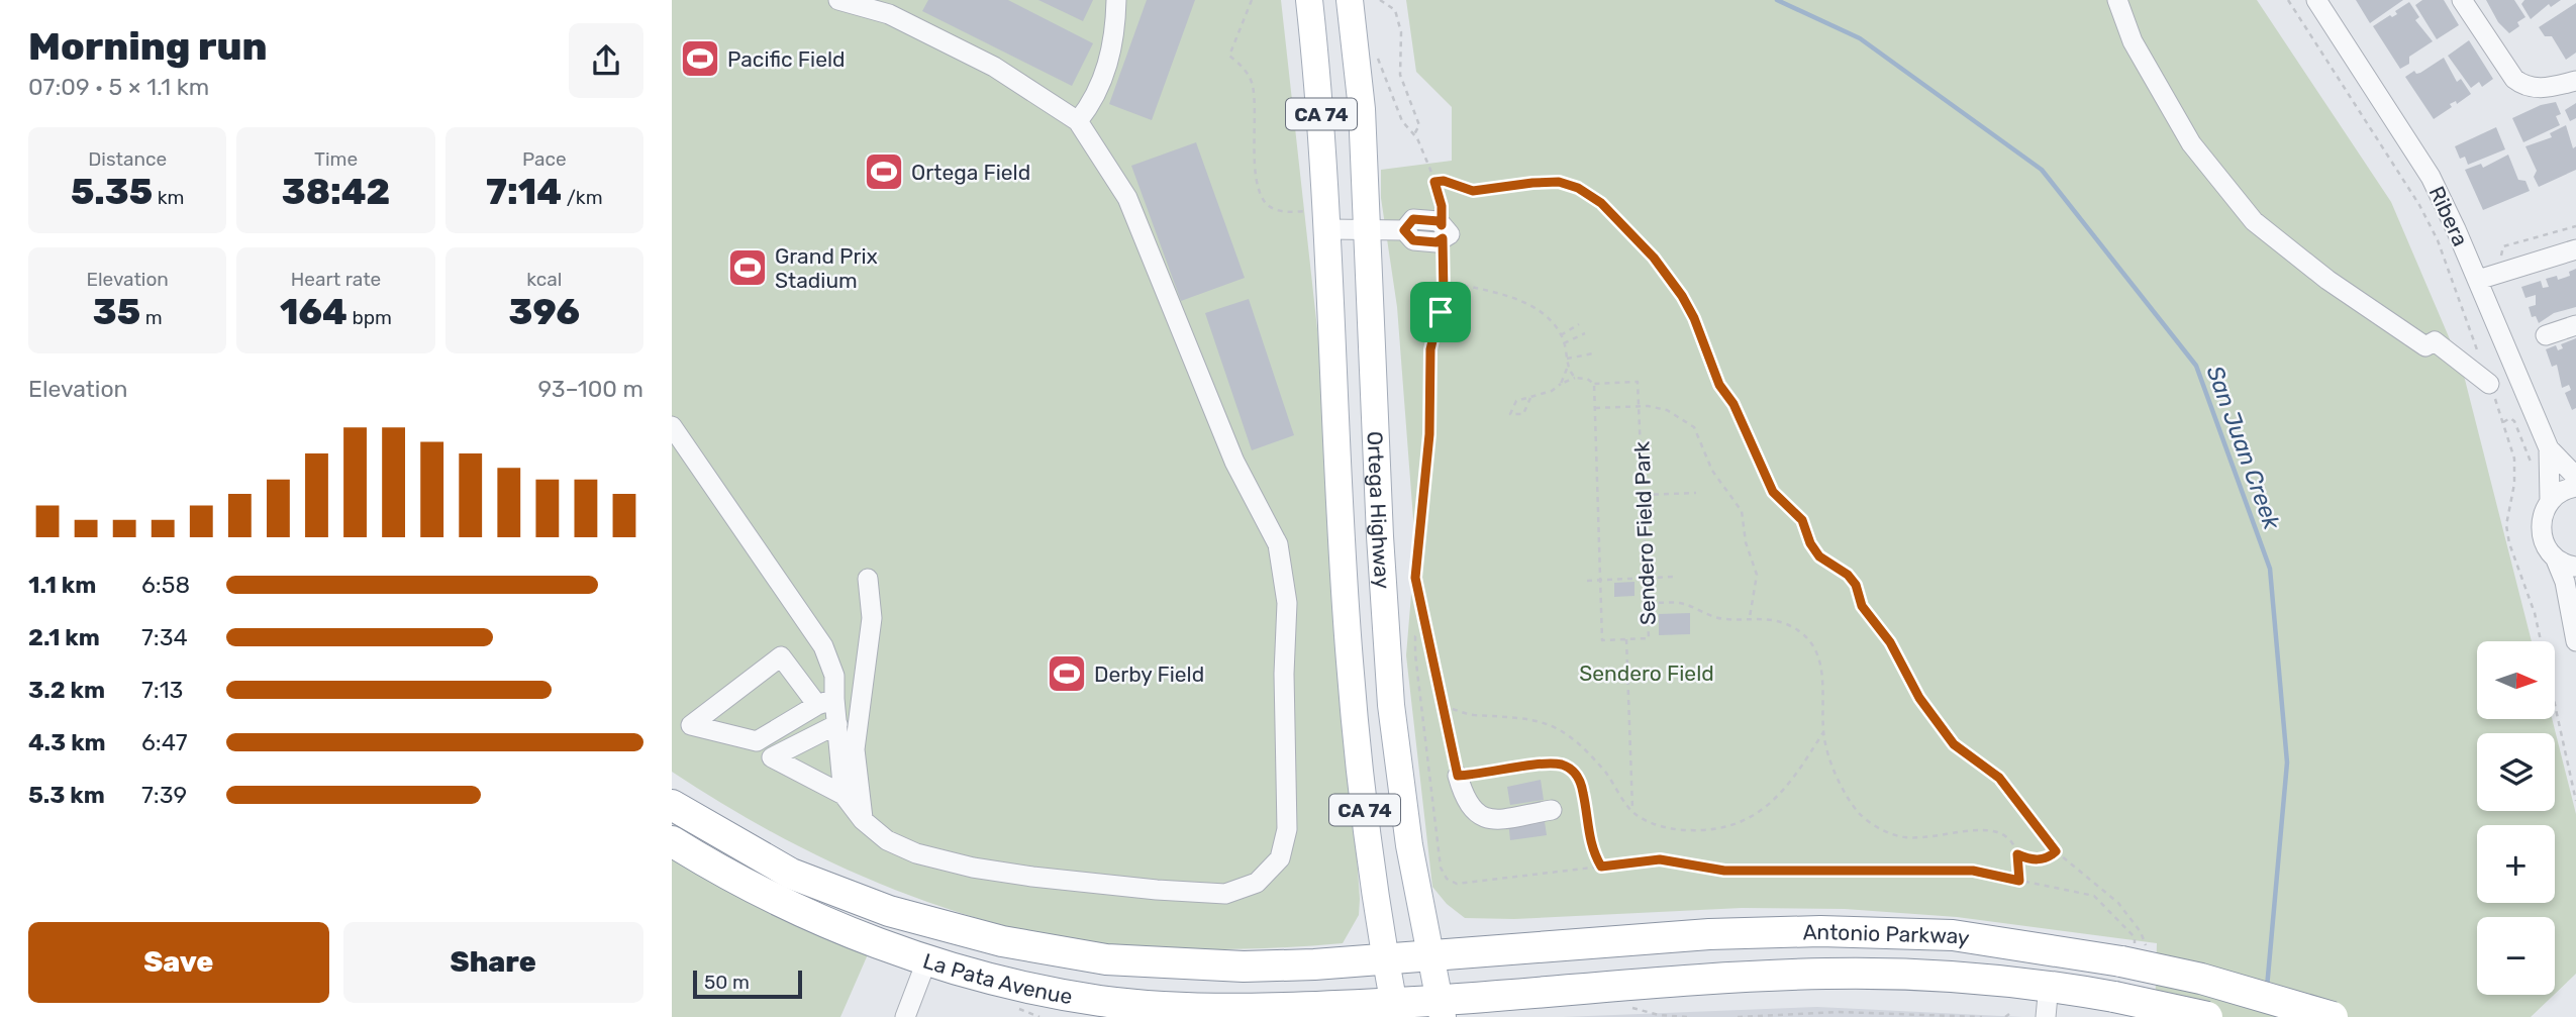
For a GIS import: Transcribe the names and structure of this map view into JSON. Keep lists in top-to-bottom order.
{
  "streets": {
    "highway": ["Antonio Parkway", "La Pata Avenue"],
    "main road": ["CA 74", "Ortega Highway"],
    "street": ["Ribera"],
    "path": ["Sendero Field Park"]
  },
  "crossings": [
    ["Ortega Highway", "Antonio Parkway"],
    ["Ortega Highway", "La Pata Avenue"],
    ["Antonio Parkway", "La Pata Avenue"]
  ],
  "water": ["San Juan Creek"],
  "parks": ["Sendero Field"],
  "places": {
    "sports": [
      "Pacific Field",
      "Ortega Field",
      "Grand Prix Stadium",
      "Derby Field"
    ]
  },
  "scale_bar": "50 m",
  "north": "right",
  "page": {
    "heading": ["Morning run", "07:09 · 5 × 1.1 km"],
    "stats": [
      ["Distance", "5.35 km"],
      ["Time", "38:42"],
      ["Pace", "7:14 /km"],
      ["Elevation", "35 m"],
      ["Heart rate", "164 bpm"],
      ["kcal", "396"]
    ],
    "chart": ["Elevation", "93–100 m"],
    "list": [
      {
        "name": "1.1 km",
        "note": "6:58"
      },
      {
        "name": "2.1 km",
        "note": "7:34"
      },
      {
        "name": "3.2 km",
        "note": "7:13"
      },
      {
        "name": "4.3 km",
        "note": "6:47"
      },
      {
        "name": "5.3 km",
        "note": "7:39"
      }
    ],
    "map_buttons": ["+", "−"],
    "buttons": ["Save", "Share"],
    "scale": "50 m"
  }
}
